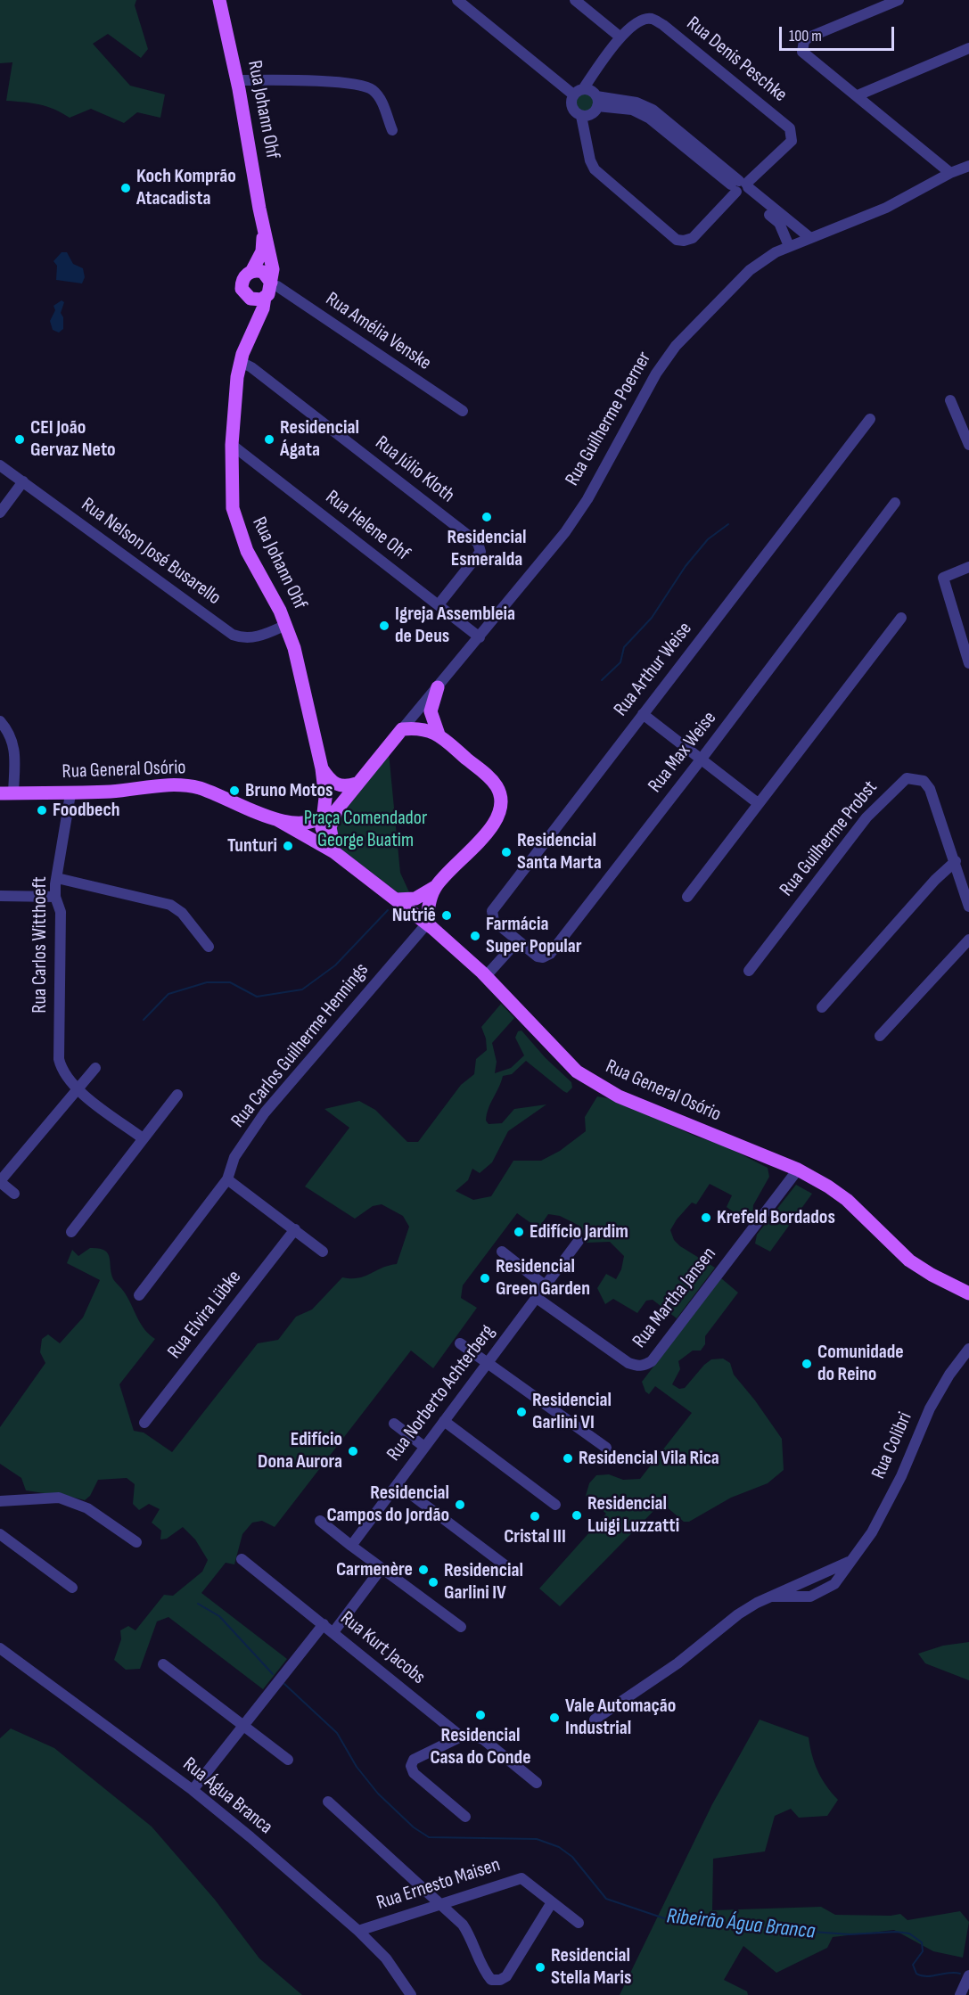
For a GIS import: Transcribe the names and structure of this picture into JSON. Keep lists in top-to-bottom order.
{
  "streets": {
    "main road": ["Rua Johann Ohf", "Rua Guilherme Poerner", "Rua General Osório"],
    "street": [
      "Rua Denis Peschke",
      "Rua Amélia Venske",
      "Rua Júlio Kloth",
      "Rua Helene Ohf",
      "Rua Nelson José Busarello",
      "Rua Arthur Weise",
      "Rua Max Weise",
      "Rua Guilherme Probst",
      "Rua Carlos Witthoeft",
      "Rua Carlos Guilherme Hennings",
      "Rua Martha Jansen",
      "Rua Elvira Lübke",
      "Rua Norberto Achterberg",
      "Rua Colibri",
      "Rua Kurt Jacobs",
      "Rua Água Branca",
      "Rua Ernesto Maisen"
    ]
  },
  "crossings": [
    ["Rua Johann Ohf", "Rua Amélia Venske"],
    ["Rua Johann Ohf", "Rua Júlio Kloth"],
    ["Rua Johann Ohf", "Rua Helene Ohf"],
    ["Rua Johann Ohf", "Rua Nelson José Busarello"],
    ["Rua Johann Ohf", "Rua General Osório"],
    ["Rua Guilherme Poerner", "Rua Helene Ohf"],
    ["Rua Guilherme Poerner", "Rua General Osório"],
    ["Rua Júlio Kloth", "Rua Helene Ohf"],
    ["Rua Arthur Weise", "Rua Max Weise"],
    ["Rua General Osório", "Rua Carlos Witthoeft"],
    ["Rua General Osório", "Rua Carlos Guilherme Hennings"],
    ["Rua General Osório", "Rua Martha Jansen"],
    ["Rua Martha Jansen", "Rua Norberto Achterberg"],
    ["Rua Kurt Jacobs", "Rua Água Branca"],
    ["Rua Água Branca", "Rua Ernesto Maisen"]
  ],
  "water": ["Ribeirão Água Branca"],
  "parks": ["Praça Comendador George Buatim"],
  "places": [
    "Koch Komprão Atacadista",
    "CEI João Gervaz Neto",
    "Residencial Ágata",
    "Residencial Esmeralda",
    "Igreja Assembleia de Deus",
    "Bruno Motos",
    "Foodbech",
    "Tunturi",
    "Residencial Santa Marta",
    "Nutriê",
    "Farmácia Super Popular",
    "Krefeld Bordados",
    "Edifício Jardim",
    "Residencial Green Garden",
    "Comunidade do Reino",
    "Residencial Garlini VI",
    "Edifício Dona Aurora",
    "Residencial Vila Rica",
    "Residencial Campos do Jordão",
    "Residencial Luigi Luzzatti",
    "Cristal III",
    "Carmenère",
    "Residencial Garlini IV",
    "Residencial Casa do Conde",
    "Vale Automação Industrial",
    "Residencial Stella Maris"
  ],
  "scale_bar": "100 m"
}
